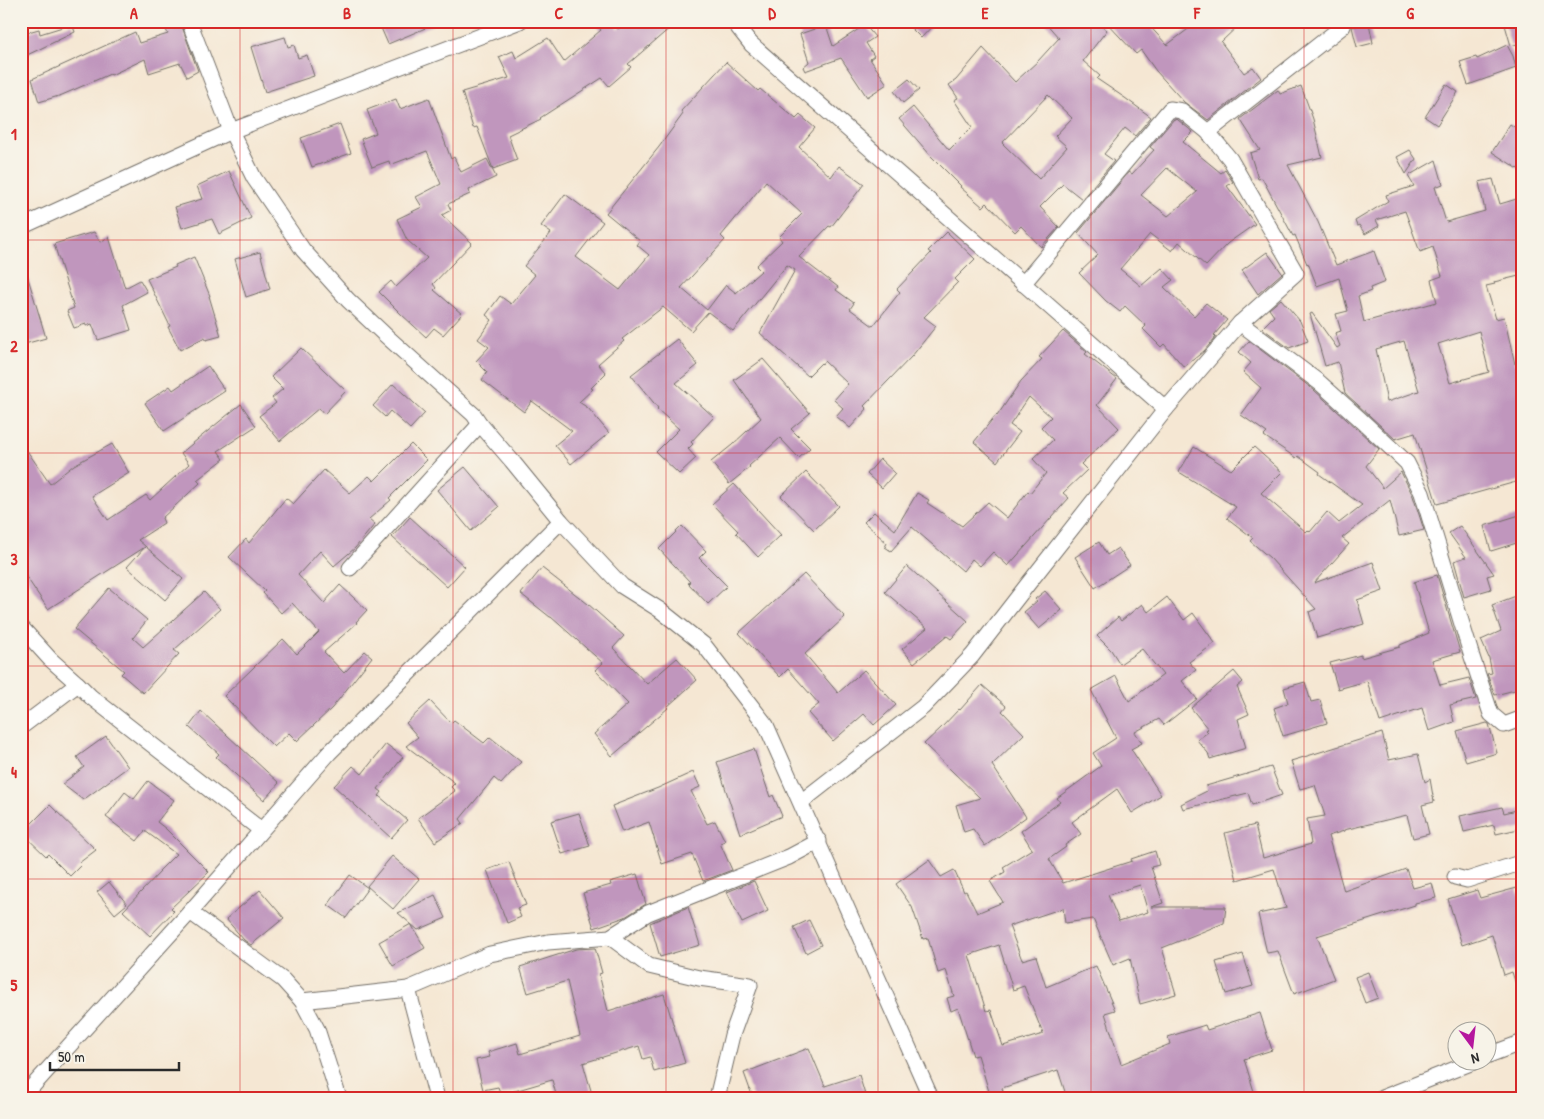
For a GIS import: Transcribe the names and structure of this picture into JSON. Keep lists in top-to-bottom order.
{
  "scale_bar": "50 m",
  "north": "bottom",
  "grid": {
    "columns": [
      "A",
      "B",
      "C",
      "D",
      "E",
      "F",
      "G"
    ],
    "rows": [
      "1",
      "2",
      "3",
      "4",
      "5"
    ]
  }
}
